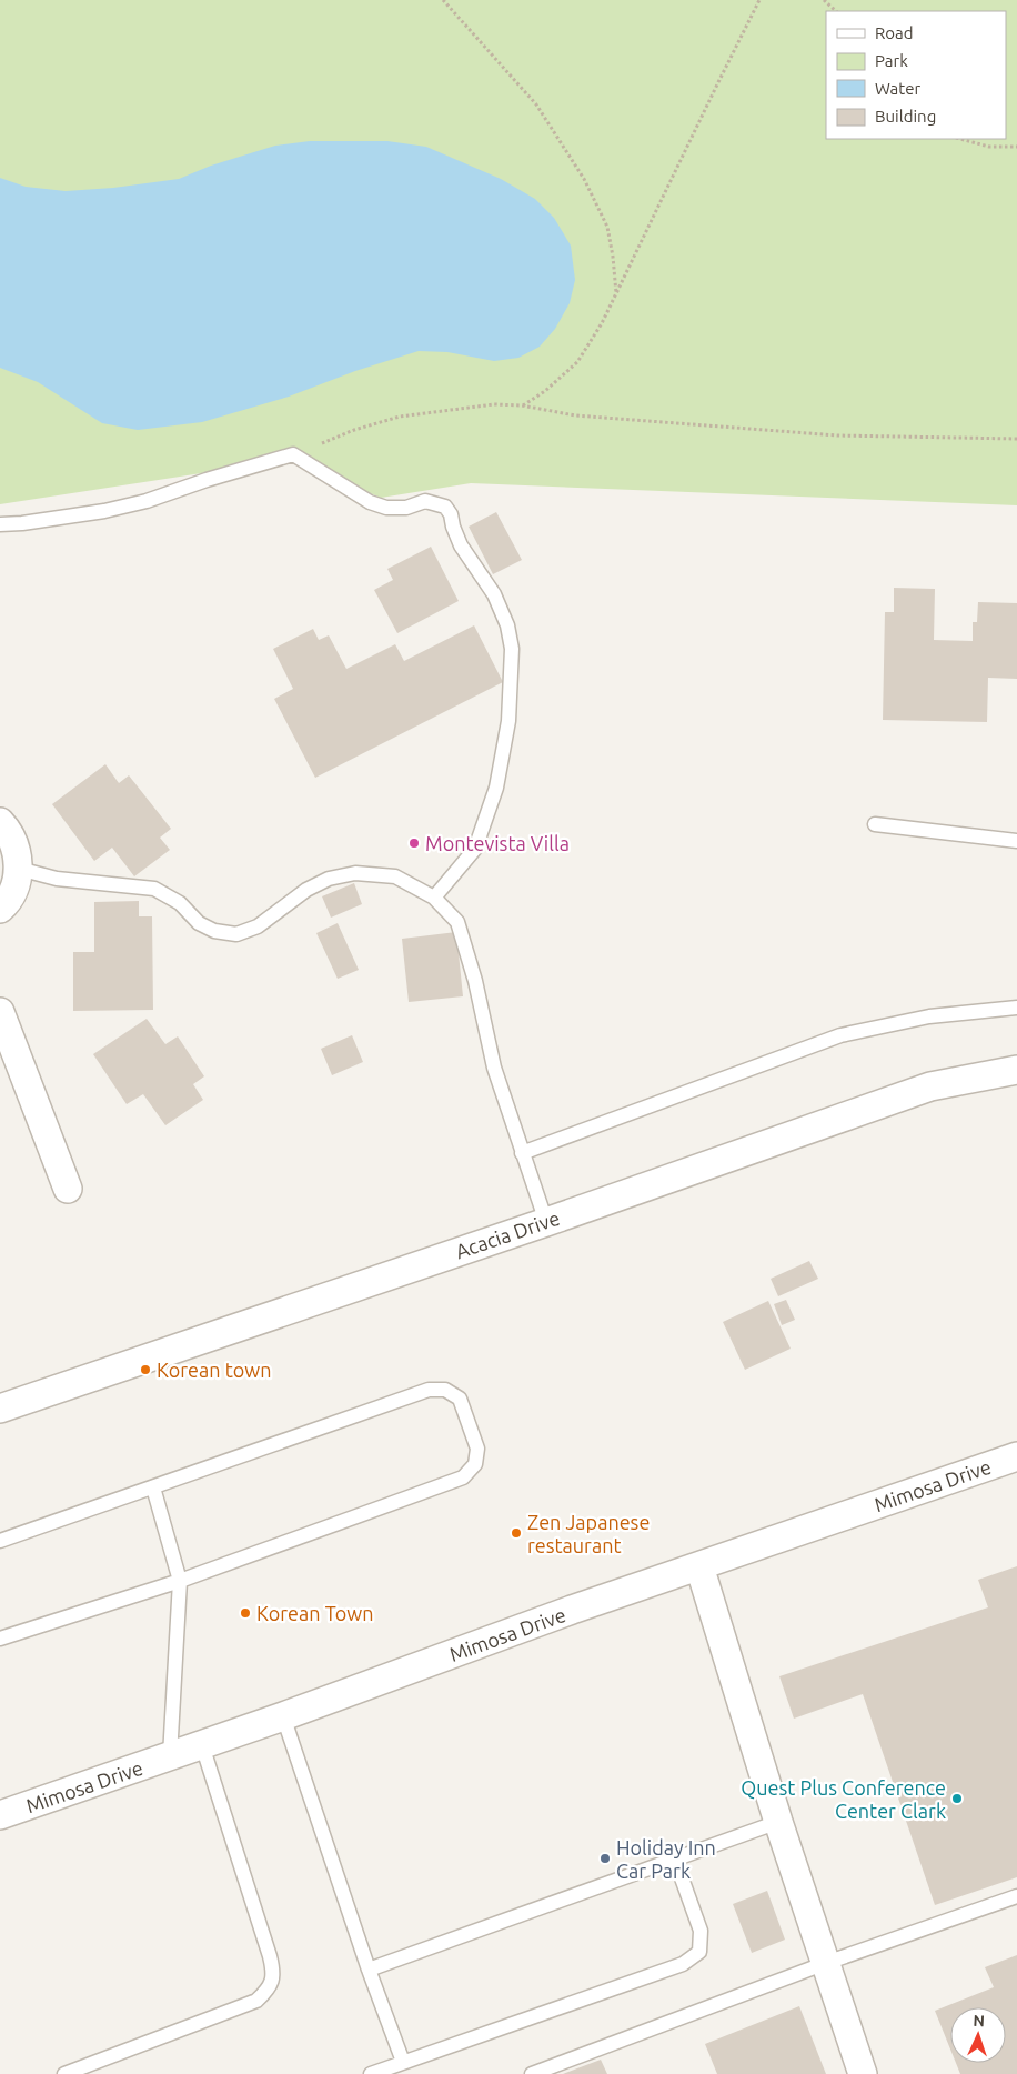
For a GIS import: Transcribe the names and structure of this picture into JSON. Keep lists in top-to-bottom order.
{
  "streets": {
    "street": ["Acacia Drive", "Mimosa Drive"]
  },
  "places": [
    "Montevista Villa",
    "Korean town",
    "Zen Japanese restaurant",
    "Korean Town",
    "Quest Plus Conference Center Clark",
    "Holiday Inn Car Park"
  ],
  "legend": [
    "Road",
    "Park",
    "Water",
    "Building"
  ],
  "north": "top"
}
